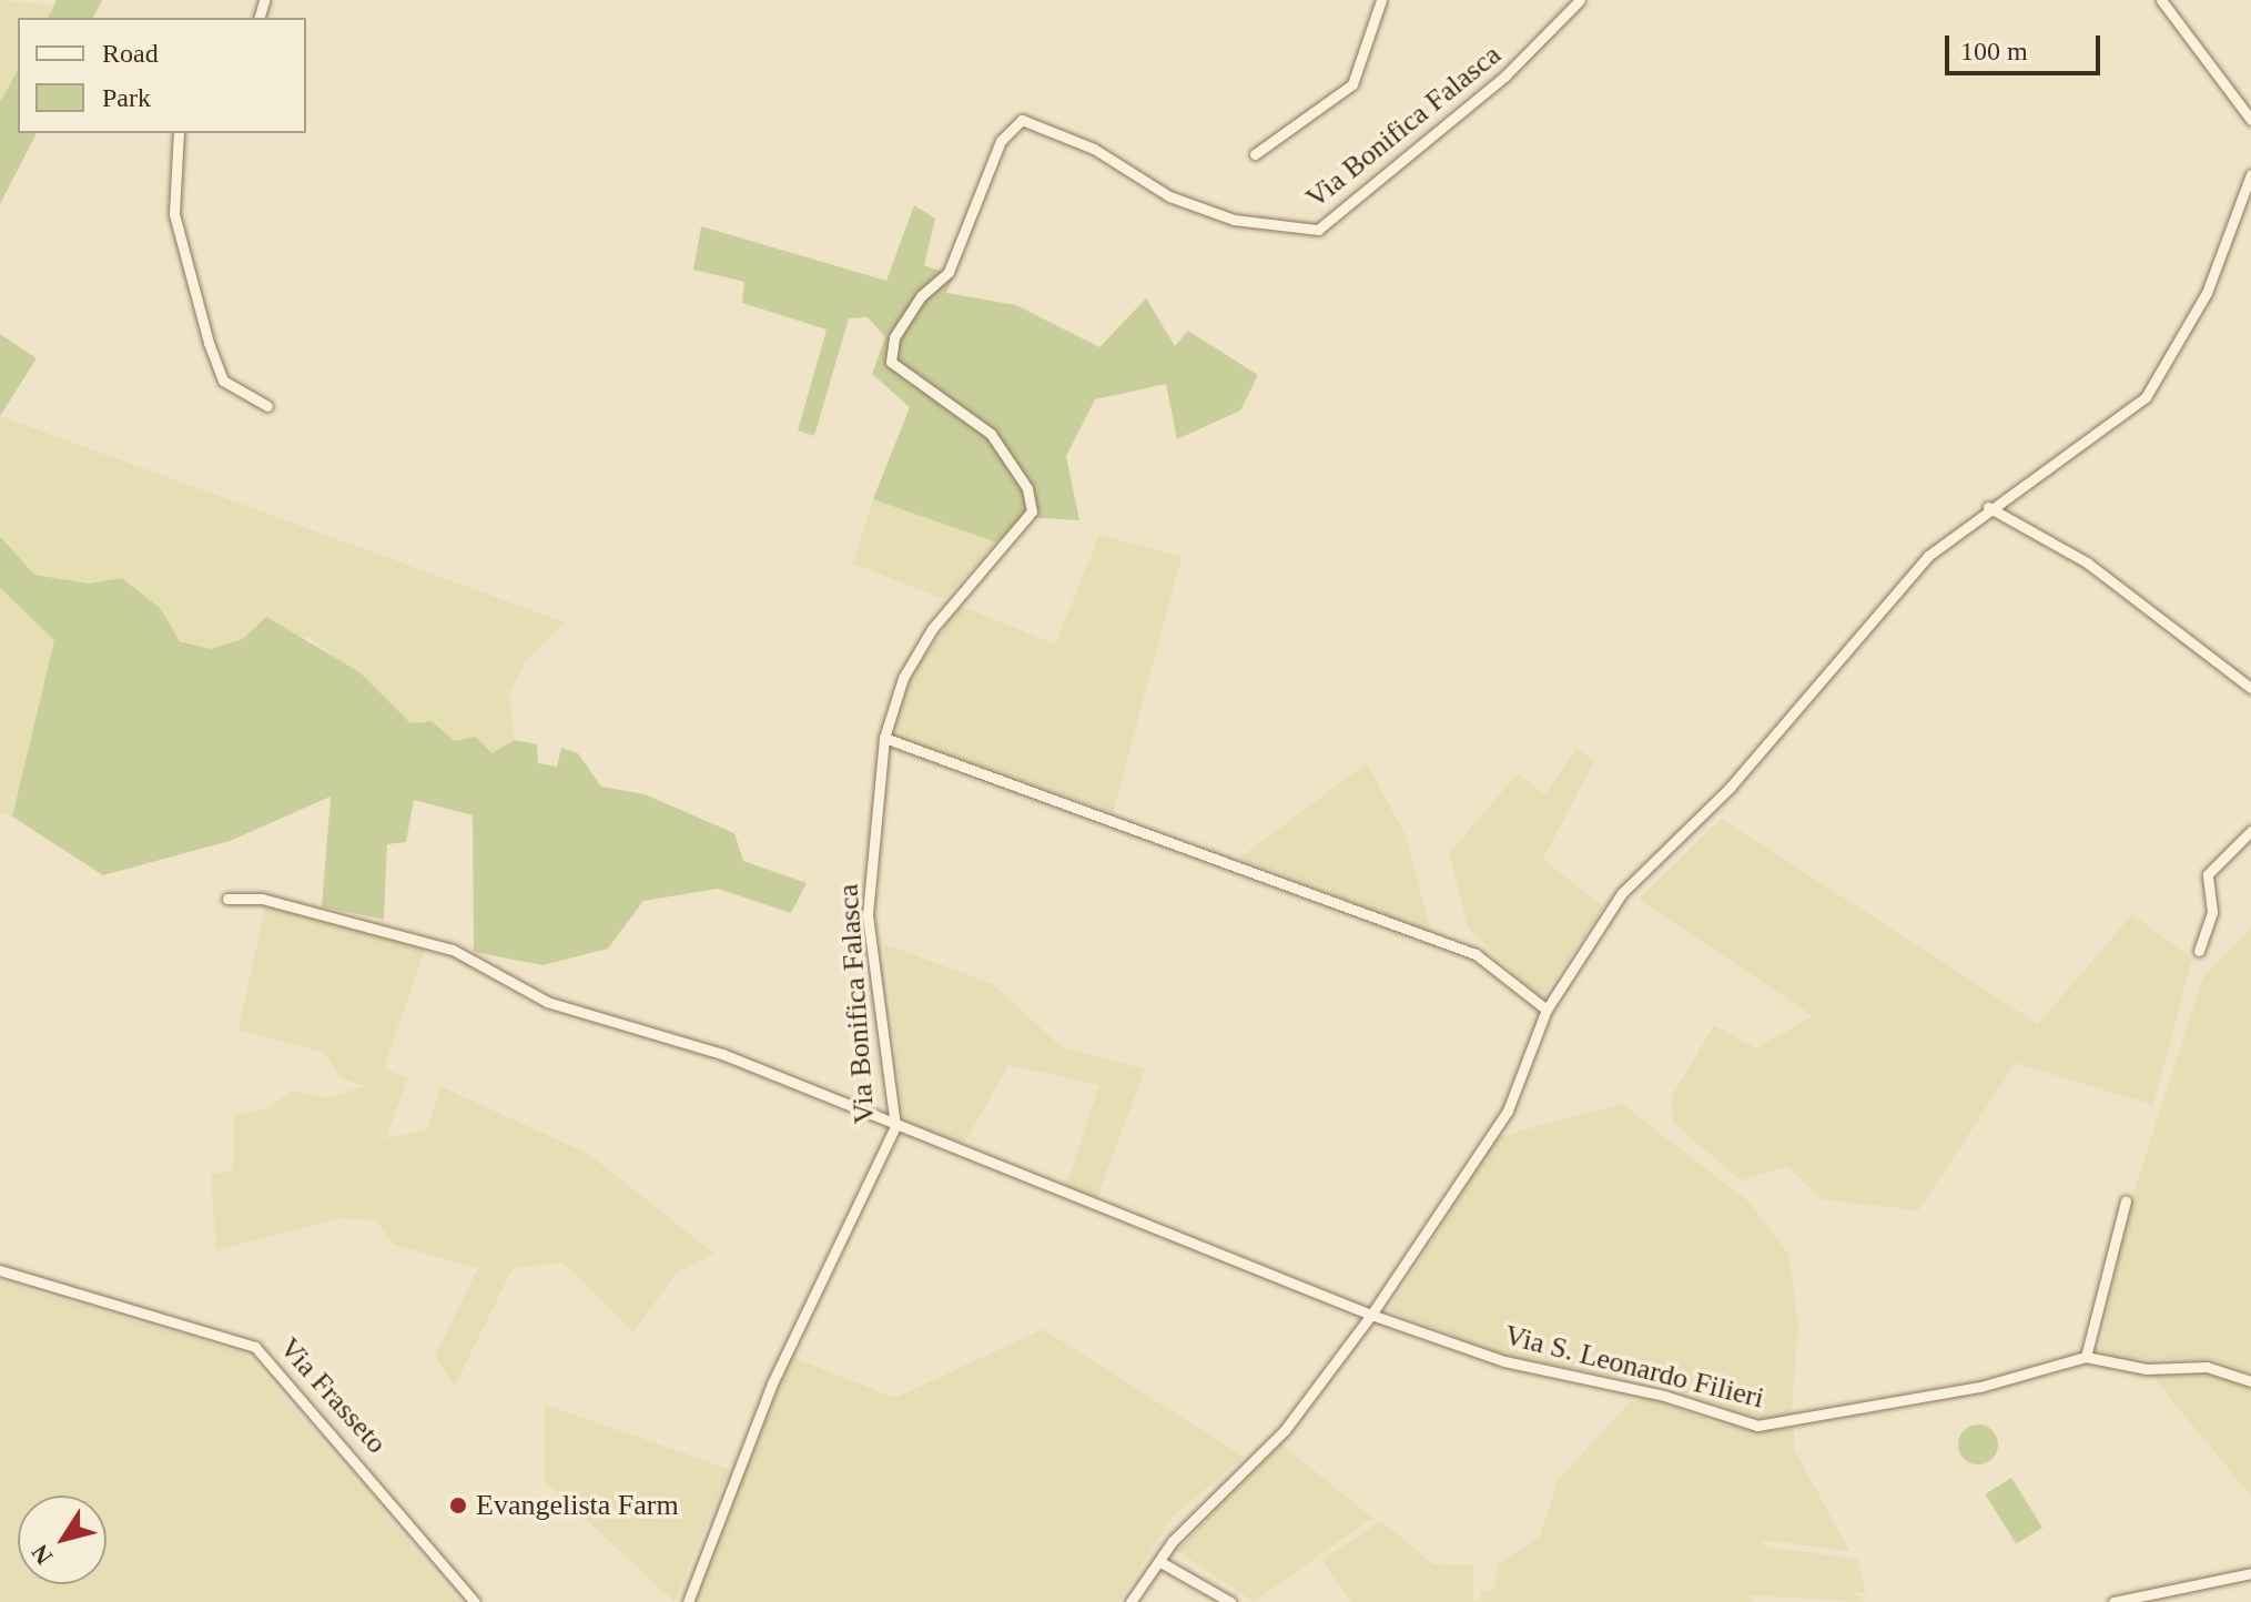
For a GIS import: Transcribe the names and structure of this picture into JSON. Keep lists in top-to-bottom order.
{
  "streets": {
    "street": ["Via Bonifica Falasca", "Via S. Leonardo Filieri", "Via Frasseto"]
  },
  "crossings": [
    ["Via Bonifica Falasca", "Via S. Leonardo Filieri"]
  ],
  "places": ["Evangelista Farm"],
  "legend": ["Road", "Park"],
  "scale_bar": "100 m",
  "north": "bottom left"
}
